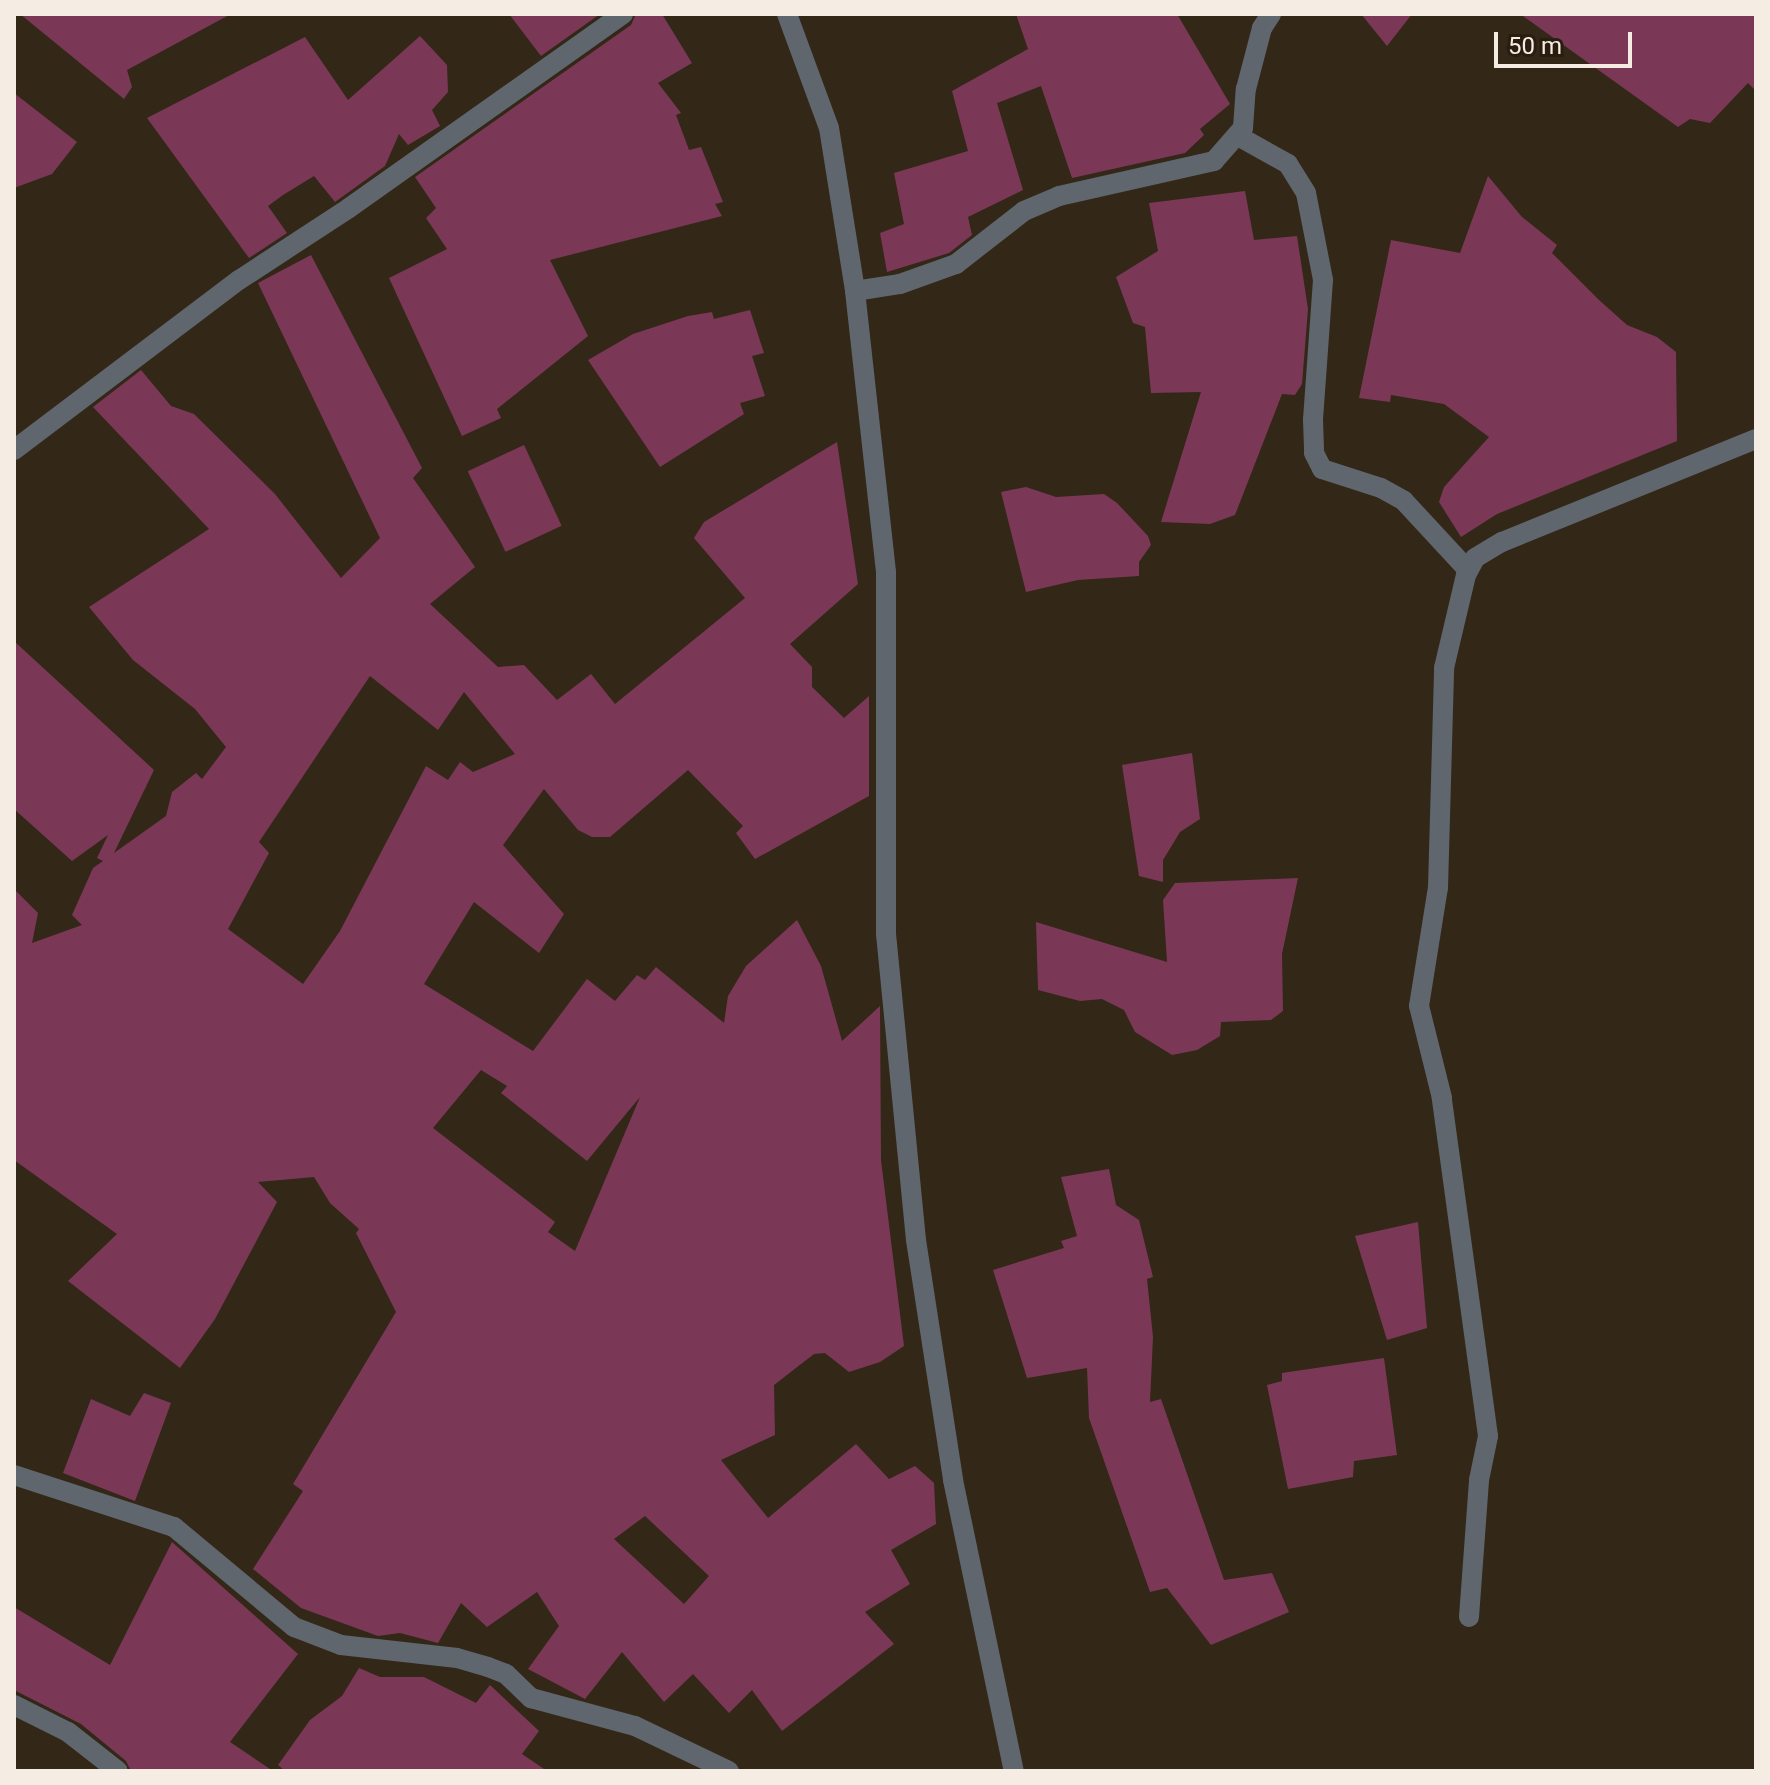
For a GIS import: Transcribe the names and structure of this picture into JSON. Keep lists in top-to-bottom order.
{
  "scale_bar": "50 m"
}
